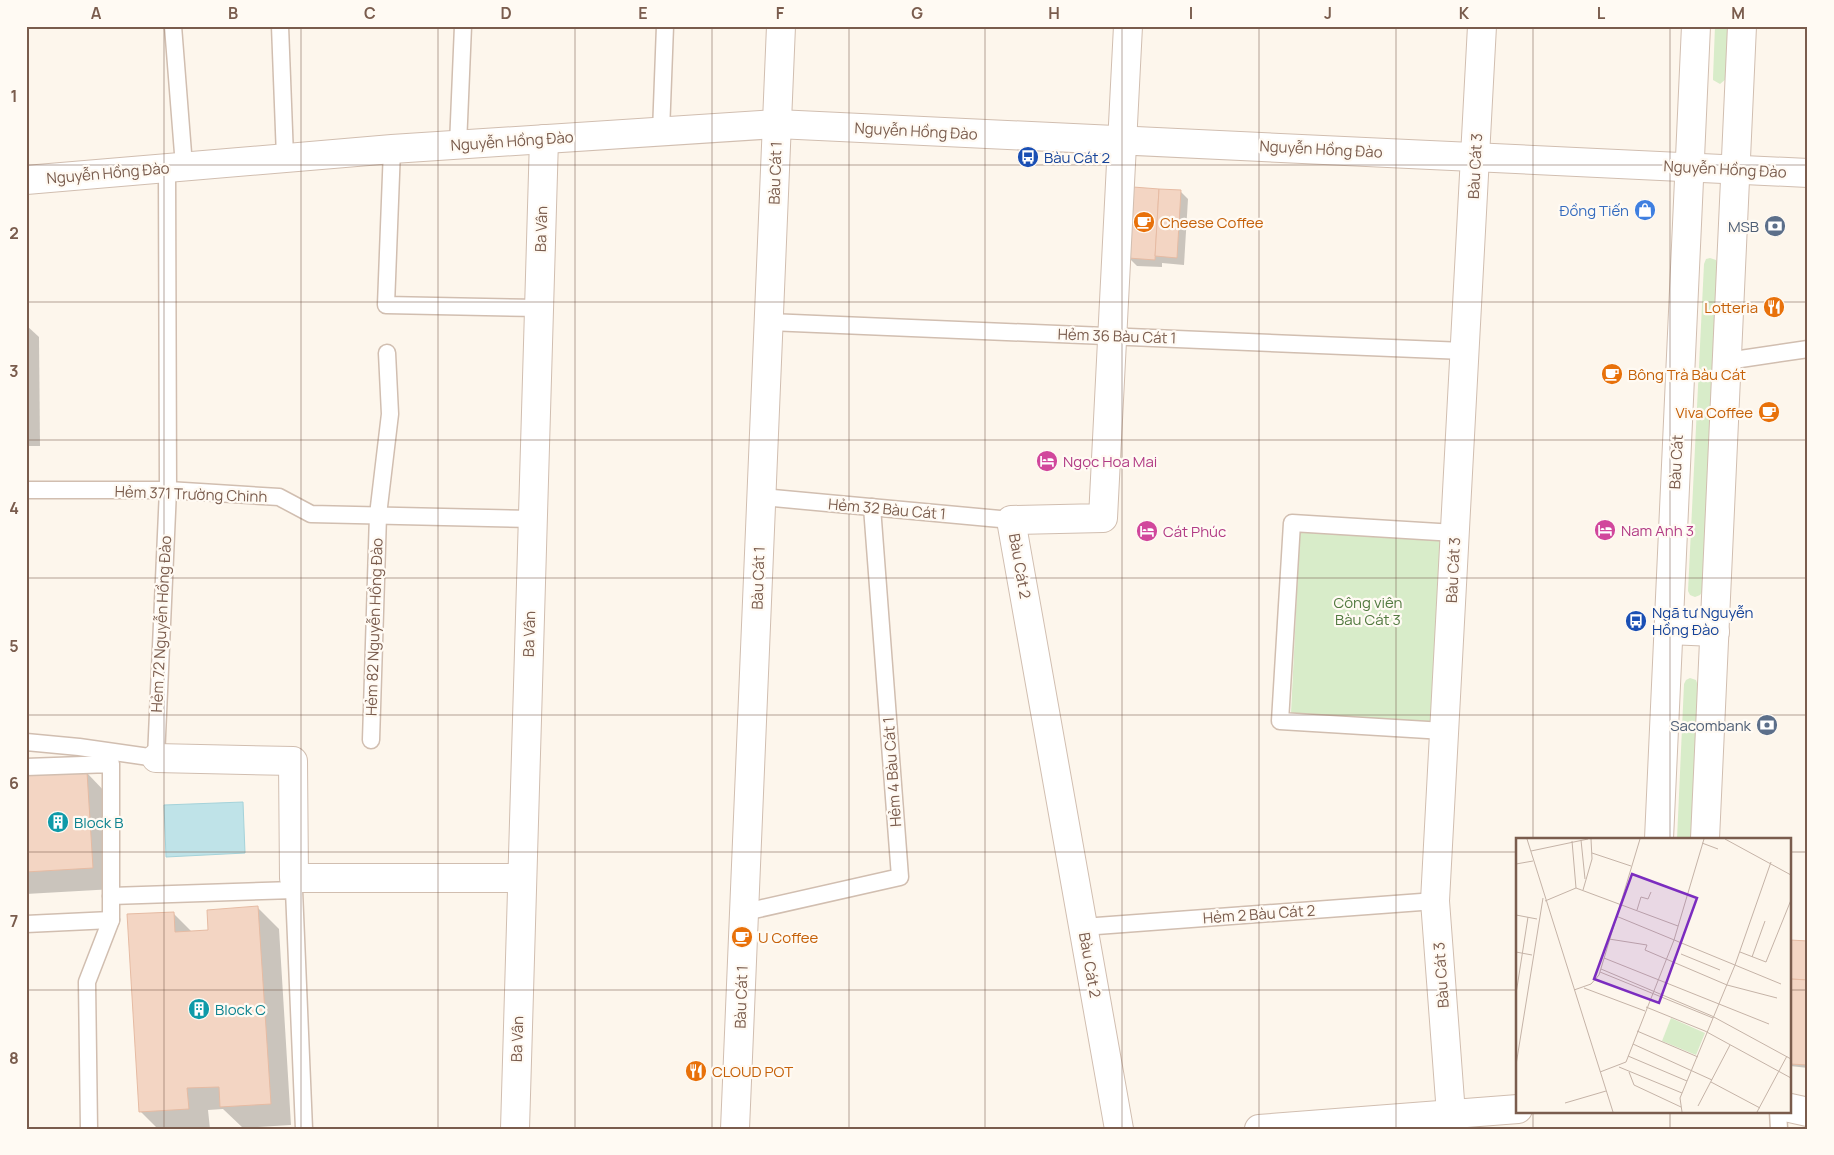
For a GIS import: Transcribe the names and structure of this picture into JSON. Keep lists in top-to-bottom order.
{
  "streets": {
    "street": [
      "Nguyễn Hồng Đào",
      "Bàu Cát 3",
      "Bàu Cát 1",
      "Ba Vân",
      "Bàu Cát",
      "Bàu Cát 2"
    ],
    "lane": [
      "Hẻm 36 Bàu Cát 1",
      "Hẻm 371 Trường Chinh",
      "Hẻm 32 Bàu Cát 1",
      "Hẻm 72 Nguyễn Hồng Đào",
      "Hẻm 82 Nguyễn Hồng Đào",
      "Hẻm 4 Bàu Cát 1",
      "Hẻm 2 Bàu Cát 2"
    ]
  },
  "crossings": [
    ["Nguyễn Hồng Đào", "Bàu Cát 3"],
    ["Nguyễn Hồng Đào", "Bàu Cát 1"],
    ["Nguyễn Hồng Đào", "Ba Vân"],
    ["Nguyễn Hồng Đào", "Bàu Cát"],
    ["Nguyễn Hồng Đào", "Bàu Cát 2"],
    ["Nguyễn Hồng Đào", "Hẻm 72 Nguyễn Hồng Đào"],
    ["Bàu Cát 3", "Hẻm 36 Bàu Cát 1"],
    ["Bàu Cát 3", "Hẻm 2 Bàu Cát 2"],
    ["Bàu Cát 1", "Hẻm 36 Bàu Cát 1"],
    ["Bàu Cát 1", "Hẻm 32 Bàu Cát 1"],
    ["Bàu Cát 1", "Hẻm 4 Bàu Cát 1"],
    ["Ba Vân", "Hẻm 371 Trường Chinh"],
    ["Hẻm 36 Bàu Cát 1", "Bàu Cát 2"],
    ["Hẻm 371 Trường Chinh", "Hẻm 72 Nguyễn Hồng Đào"],
    ["Hẻm 371 Trường Chinh", "Hẻm 82 Nguyễn Hồng Đào"],
    ["Hẻm 32 Bàu Cát 1", "Bàu Cát 2"],
    ["Hẻm 32 Bàu Cát 1", "Hẻm 4 Bàu Cát 1"],
    ["Bàu Cát 2", "Hẻm 2 Bàu Cát 2"]
  ],
  "parks": ["Công viên Bàu Cát 3"],
  "places": {
    "bus stop": ["Bàu Cát 2", "Ngã tư Nguyễn Hồng Đào"],
    "shop": ["Đồng Tiến"],
    "cafe": [
      "Cheese Coffee",
      "Bông Trà Bàu Cát",
      "Viva Coffee",
      "U Coffee"
    ],
    "bank": ["MSB", "Sacombank"],
    "restaurant": ["Lotteria", "CLOUD POT"],
    "hotel": ["Ngọc Hoa Mai", "Nam Anh 3", "Cát Phúc"],
    "building": ["Block B", "Block C"]
  },
  "grid": {
    "columns": [
      "A",
      "B",
      "C",
      "D",
      "E",
      "F",
      "G",
      "H",
      "I",
      "J",
      "K",
      "L",
      "M"
    ],
    "rows": [
      "1",
      "2",
      "3",
      "4",
      "5",
      "6",
      "7",
      "8"
    ]
  }
}
